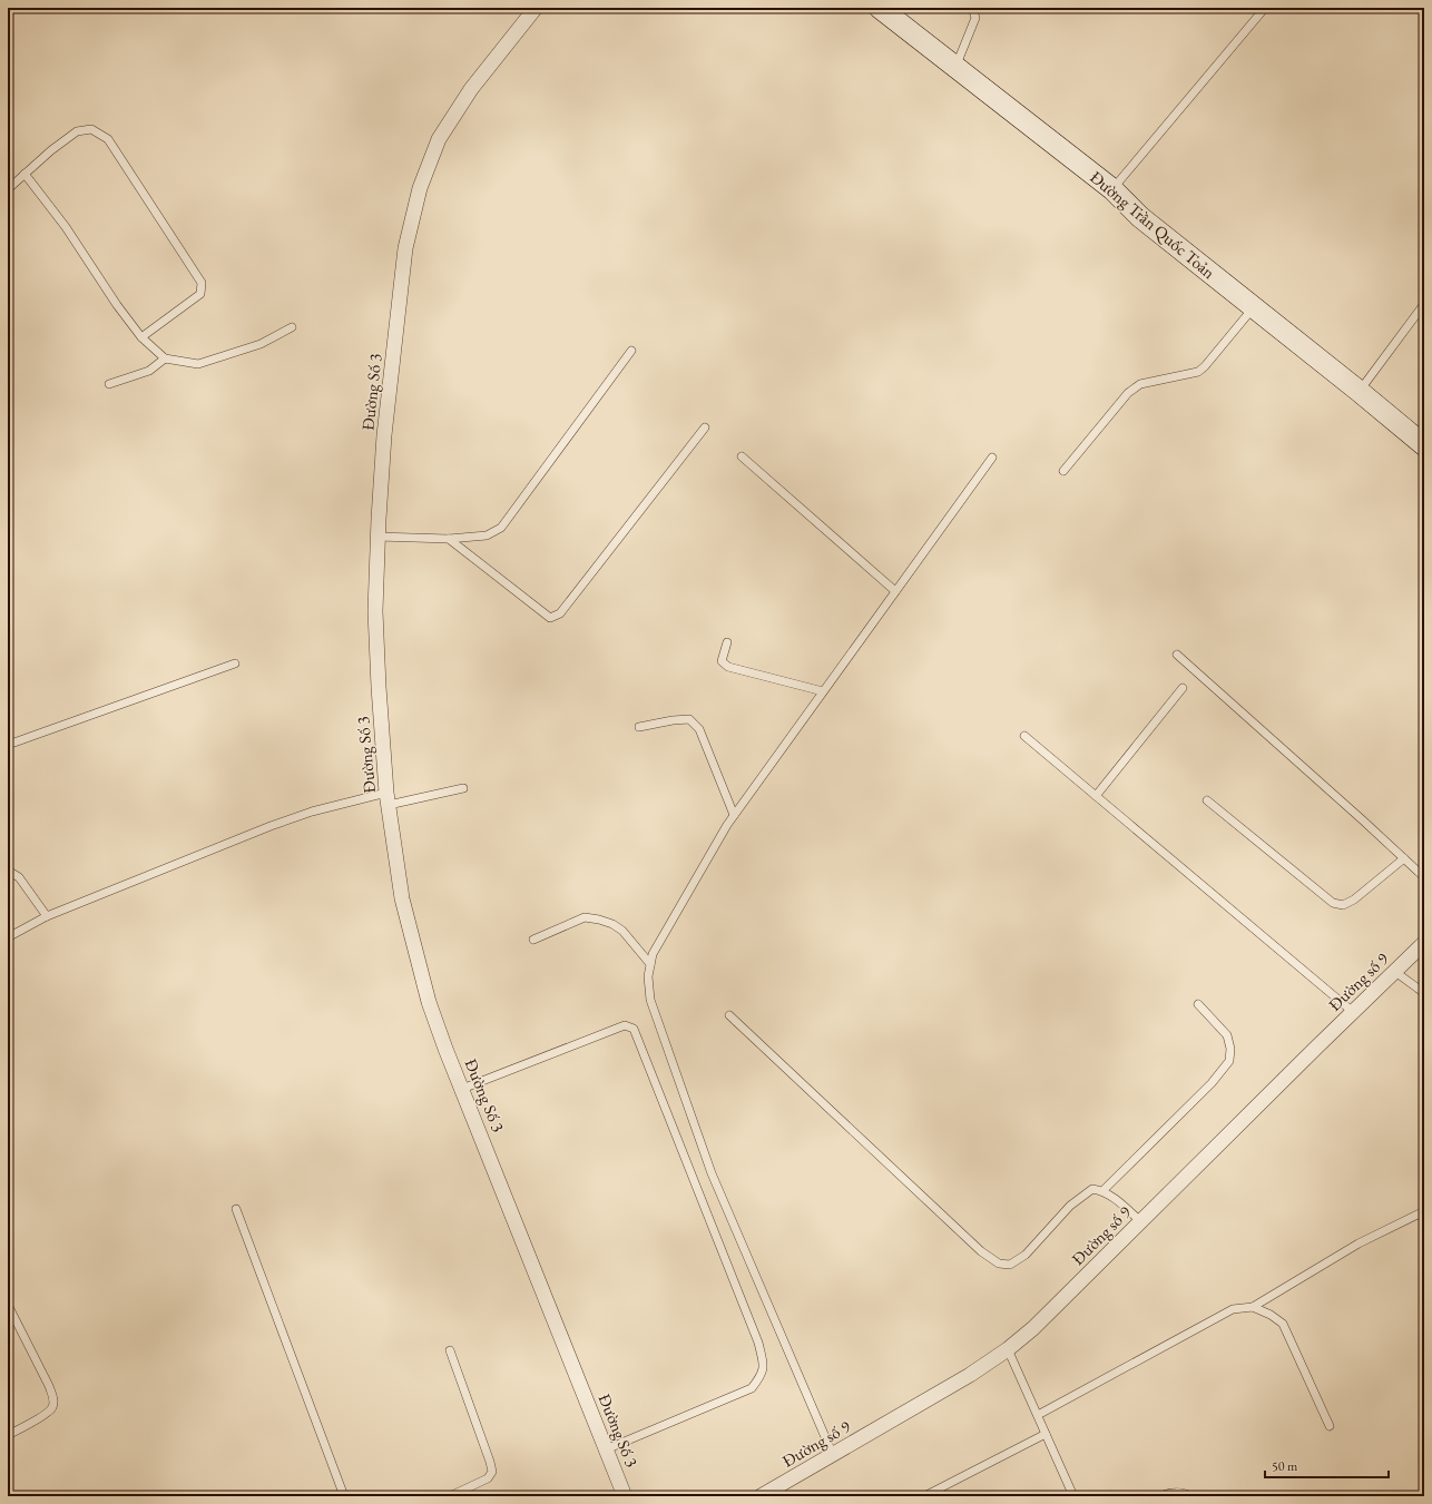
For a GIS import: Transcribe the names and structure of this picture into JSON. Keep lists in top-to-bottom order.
{
  "streets": {
    "main road": ["Đường Trần Quốc Toản"],
    "street": ["Đường Số 3", "Đường số 9"]
  },
  "scale_bar": "50 m"
}
